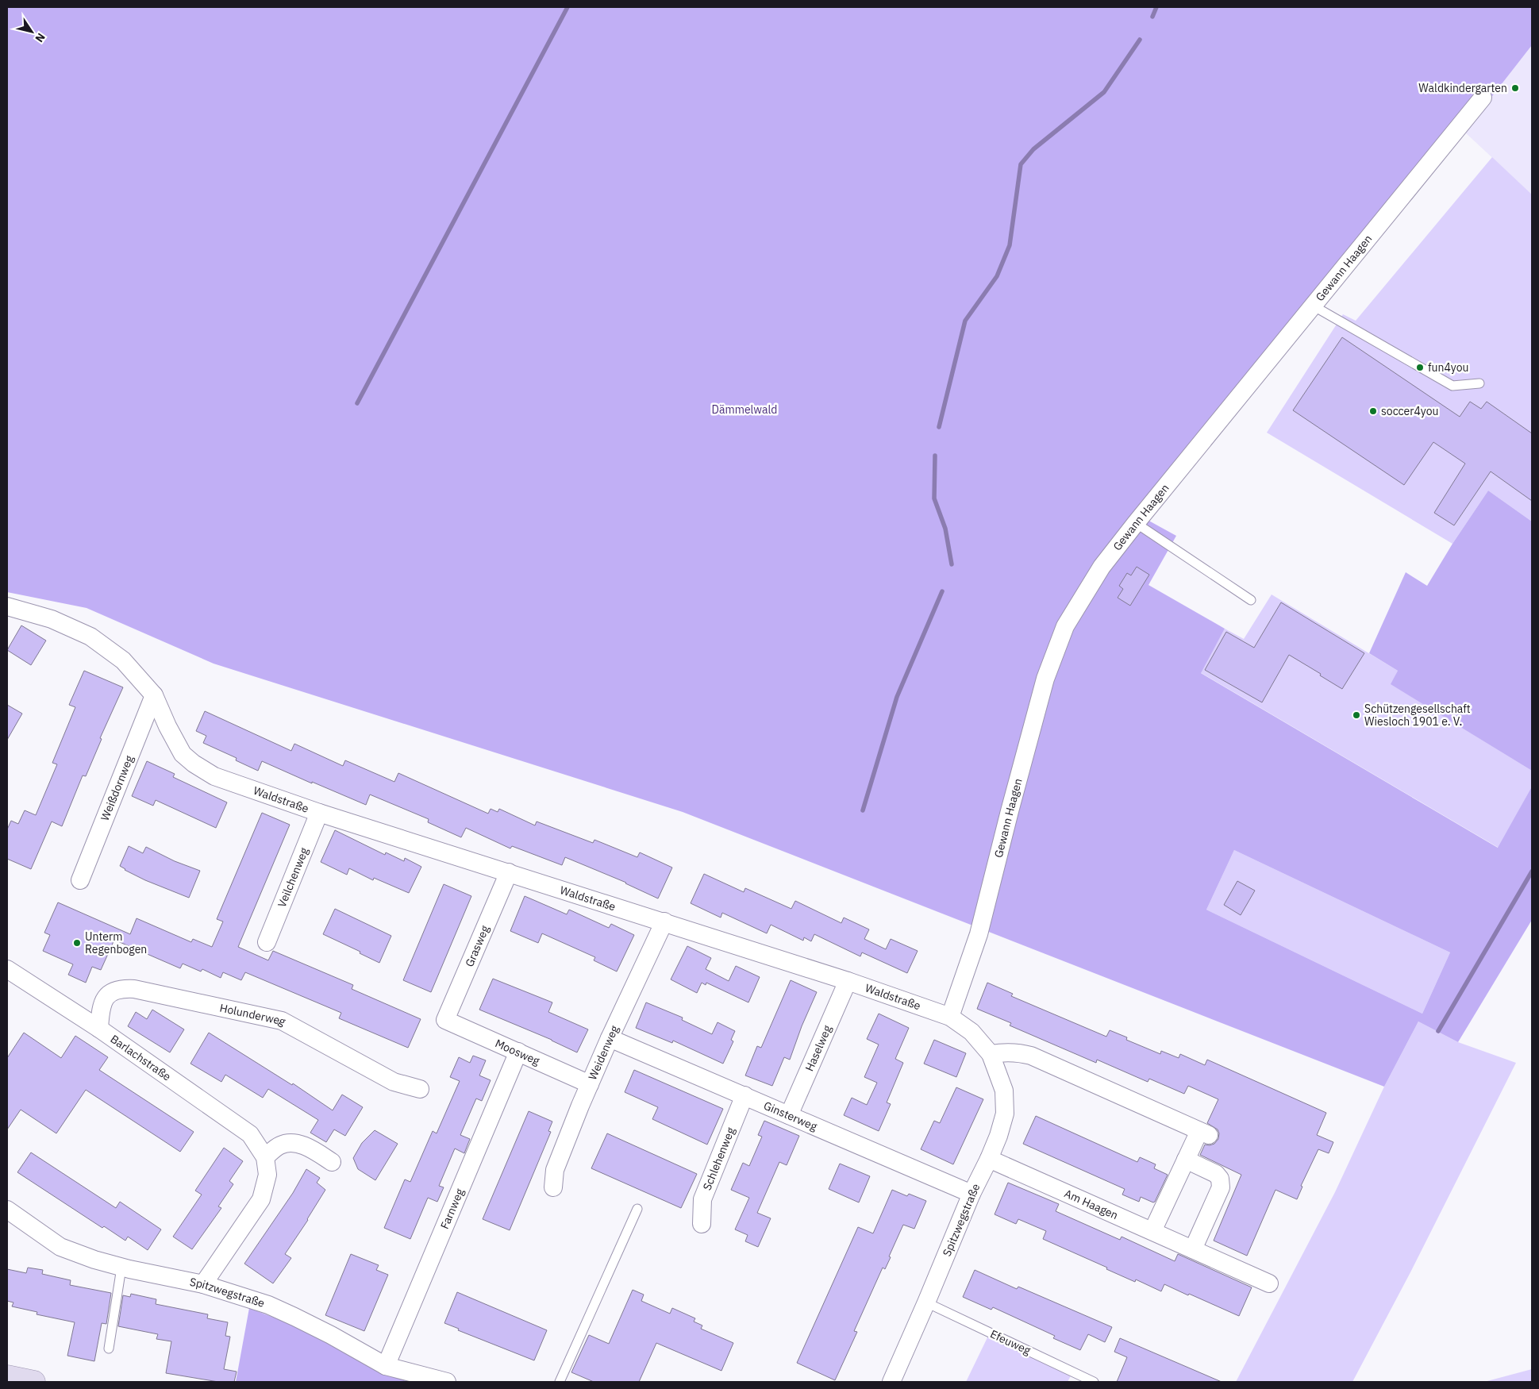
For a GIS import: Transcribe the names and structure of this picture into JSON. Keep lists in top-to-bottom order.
{
  "streets": {
    "street": [
      "Gewann Haagen",
      "Weißdornweg",
      "Waldstraße",
      "Veilchenweg",
      "Grasweg",
      "Holunderweg",
      "Haselweg",
      "Moosweg",
      "Weidenweg",
      "Barlachstraße",
      "Ginsterweg",
      "Schlehenweg",
      "Am Haagen",
      "Farnweg",
      "Spitzwegstraße"
    ],
    "lane": ["Efeuweg"]
  },
  "crossings": [
    ["Gewann Haagen", "Waldstraße"],
    ["Weißdornweg", "Waldstraße"],
    ["Waldstraße", "Veilchenweg"],
    ["Waldstraße", "Grasweg"],
    ["Waldstraße", "Haselweg"],
    ["Waldstraße", "Weidenweg"],
    ["Waldstraße", "Spitzwegstraße"],
    ["Grasweg", "Moosweg"],
    ["Holunderweg", "Barlachstraße"],
    ["Haselweg", "Ginsterweg"],
    ["Moosweg", "Weidenweg"],
    ["Moosweg", "Farnweg"],
    ["Weidenweg", "Ginsterweg"],
    ["Barlachstraße", "Spitzwegstraße"],
    ["Ginsterweg", "Schlehenweg"],
    ["Ginsterweg", "Spitzwegstraße"],
    ["Am Haagen", "Spitzwegstraße"],
    ["Farnweg", "Spitzwegstraße"],
    ["Spitzwegstraße", "Efeuweg"]
  ],
  "parks": ["Dämmelwald"],
  "places": [
    "Waldkindergarten",
    "fun4you",
    "soccer4you",
    "Schützengesellschaft Wiesloch 1901 e. V.",
    "Unterm Regenbogen"
  ],
  "north": "bottom right"
}
